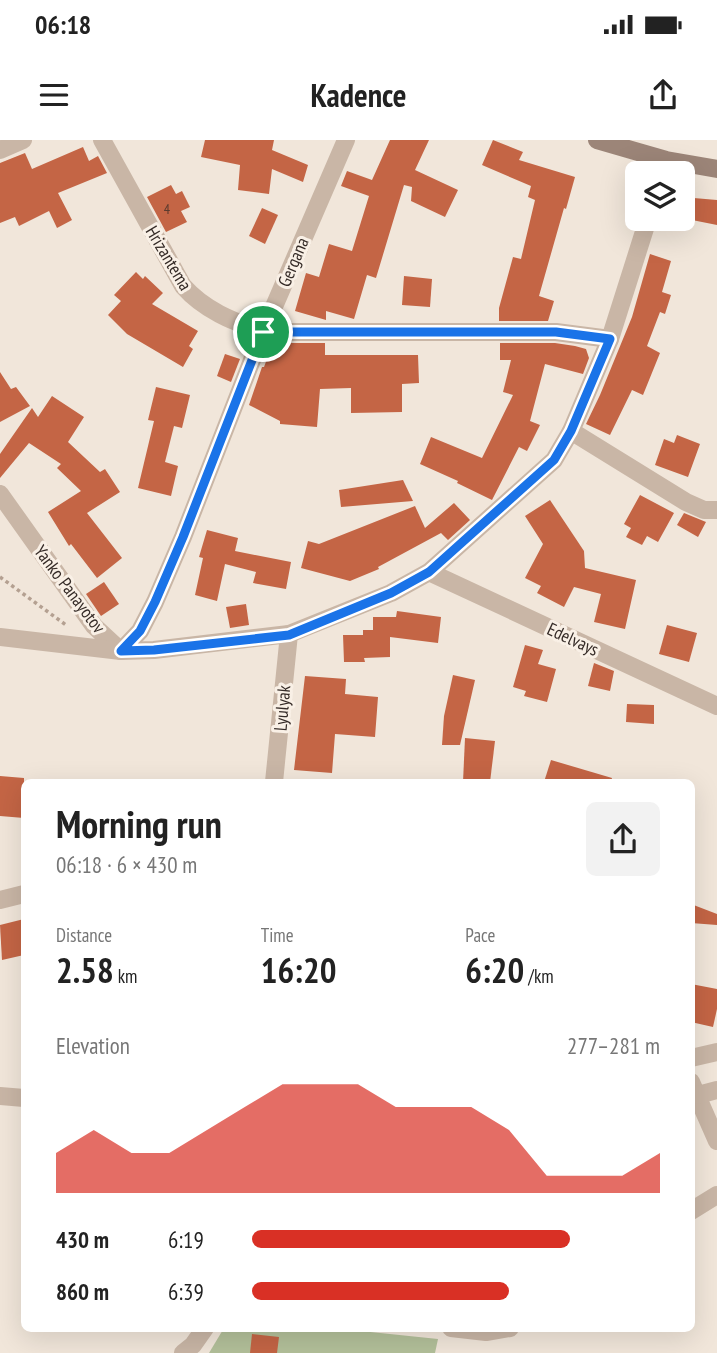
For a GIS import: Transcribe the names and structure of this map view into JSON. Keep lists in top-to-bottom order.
{
  "streets": {
    "street": [
      "Hrizantema",
      "Gergana",
      "Yanko Panayotov",
      "Edelvays",
      "Lyulyak"
    ]
  },
  "crossings": [
    ["Hrizantema", "Gergana"],
    ["Gergana", "Yanko Panayotov"]
  ],
  "house_numbers": ["4"],
  "page": {
    "status": "06:18",
    "header": "Kadence",
    "heading": ["Morning run", "06:18 · 6 × 430 m"],
    "stats": [
      ["Distance", "2.58 km"],
      ["Time", "16:20"],
      ["Pace", "6:20 /km"]
    ],
    "chart": ["Elevation", "277–281 m"],
    "list": [
      {
        "name": "430 m",
        "note": "6:19"
      },
      {
        "name": "860 m",
        "note": "6:39"
      }
    ]
  }
}
